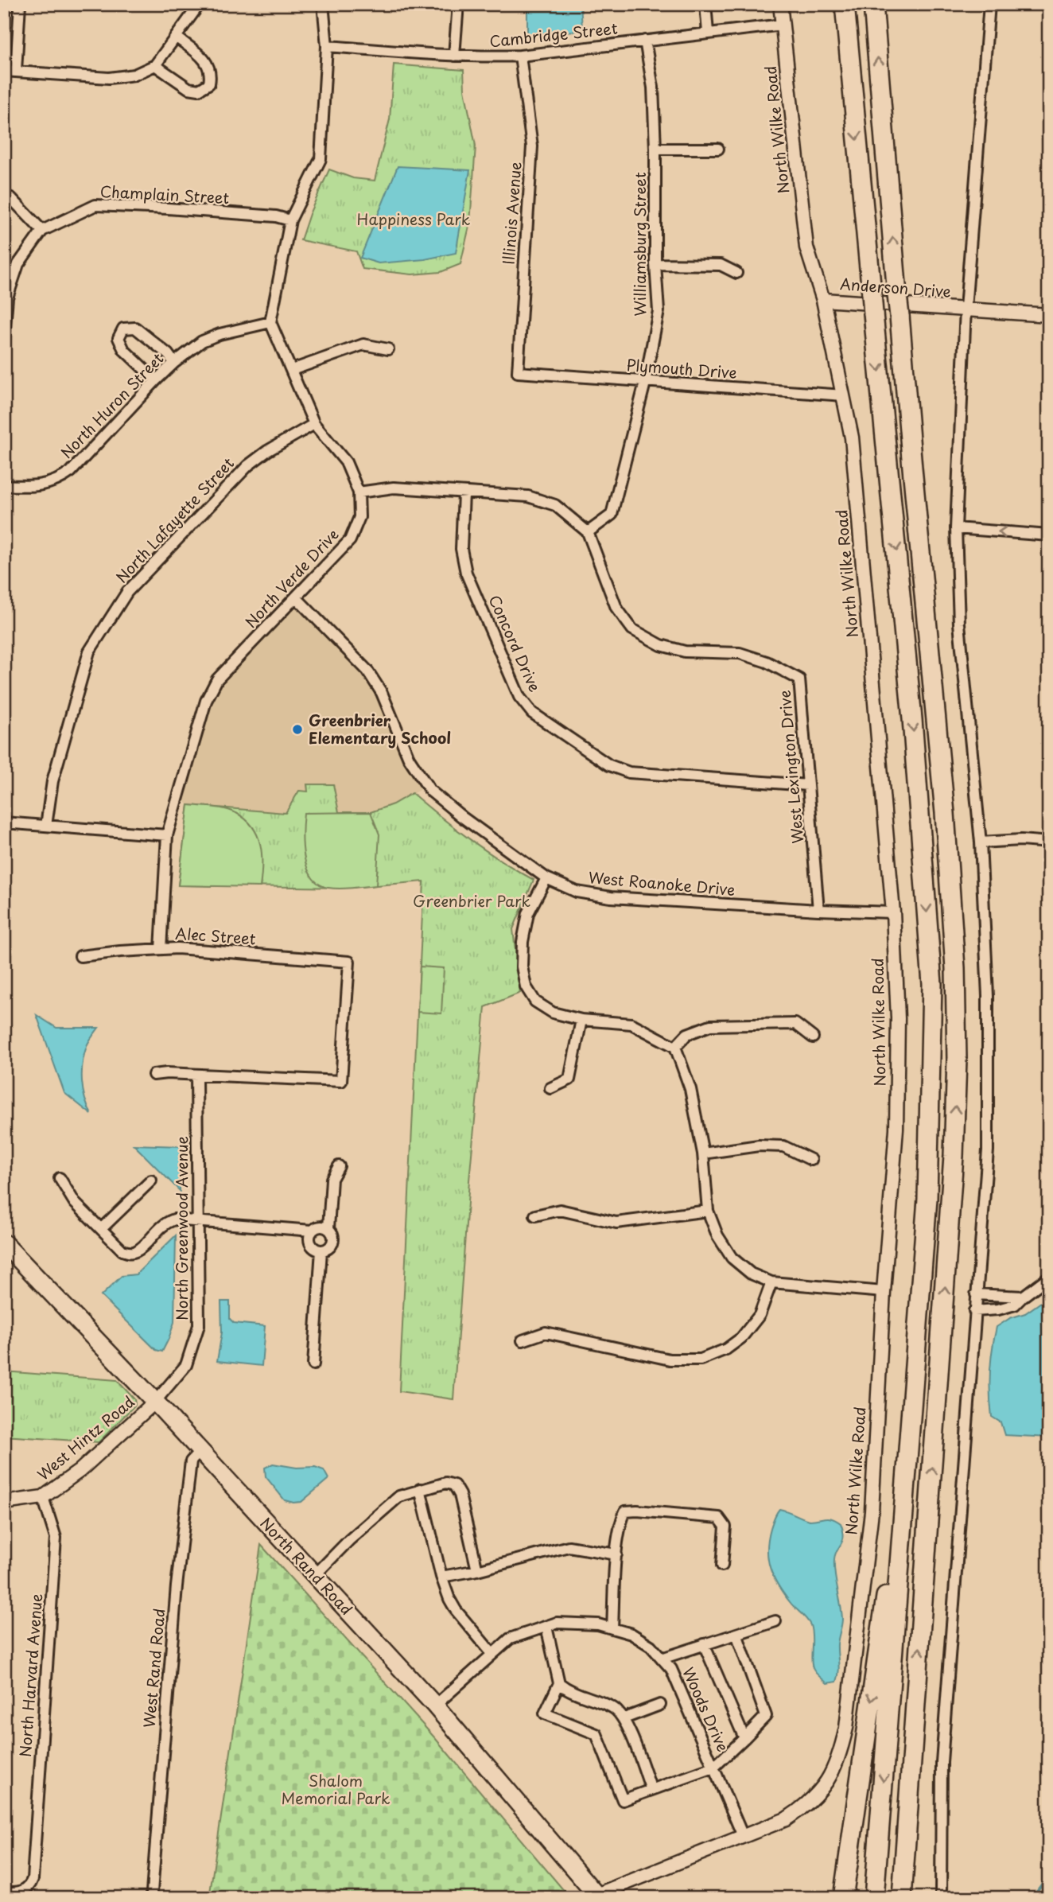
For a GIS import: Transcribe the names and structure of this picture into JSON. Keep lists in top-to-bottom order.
{
  "streets": {
    "main road": ["North Rand Road"],
    "street": [
      "Cambridge Street",
      "North Wilke Road",
      "Champlain Street",
      "Illinois Avenue",
      "Williamsburg Street",
      "Anderson Drive",
      "Plymouth Drive",
      "North Huron Street",
      "North Lafayette Street",
      "North Verde Drive",
      "Concord Drive",
      "West Lexington Drive",
      "West Roanoke Drive",
      "Alec Street",
      "North Greenwood Avenue",
      "West Hintz Road",
      "West Rand Road",
      "North Harvard Avenue",
      "Woods Drive"
    ]
  },
  "crossings": [
    ["Cambridge Street", "North Wilke Road"],
    ["Cambridge Street", "Illinois Avenue"],
    ["Cambridge Street", "Williamsburg Street"],
    ["North Wilke Road", "Anderson Drive"],
    ["North Wilke Road", "Plymouth Drive"],
    ["North Wilke Road", "West Roanoke Drive"],
    ["North Wilke Road", "North Rand Road"],
    ["North Wilke Road", "Woods Drive"],
    ["Illinois Avenue", "Plymouth Drive"],
    ["Williamsburg Street", "Plymouth Drive"],
    ["Williamsburg Street", "West Lexington Drive"],
    ["North Huron Street", "North Verde Drive"],
    ["North Lafayette Street", "North Verde Drive"],
    ["North Verde Drive", "West Lexington Drive"],
    ["North Verde Drive", "West Roanoke Drive"],
    ["North Verde Drive", "Alec Street"],
    ["Concord Drive", "West Lexington Drive"],
    ["West Lexington Drive", "West Roanoke Drive"],
    ["Alec Street", "North Greenwood Avenue"],
    ["North Greenwood Avenue", "West Hintz Road"],
    ["North Greenwood Avenue", "North Rand Road"],
    ["West Hintz Road", "North Rand Road"],
    ["West Hintz Road", "North Harvard Avenue"],
    ["North Rand Road", "West Rand Road"],
    ["North Rand Road", "Woods Drive"]
  ],
  "parks": ["Happiness Park", "Greenbrier Park", "Shalom Memorial Park"],
  "places": ["Greenbrier Elementary School"]
}
